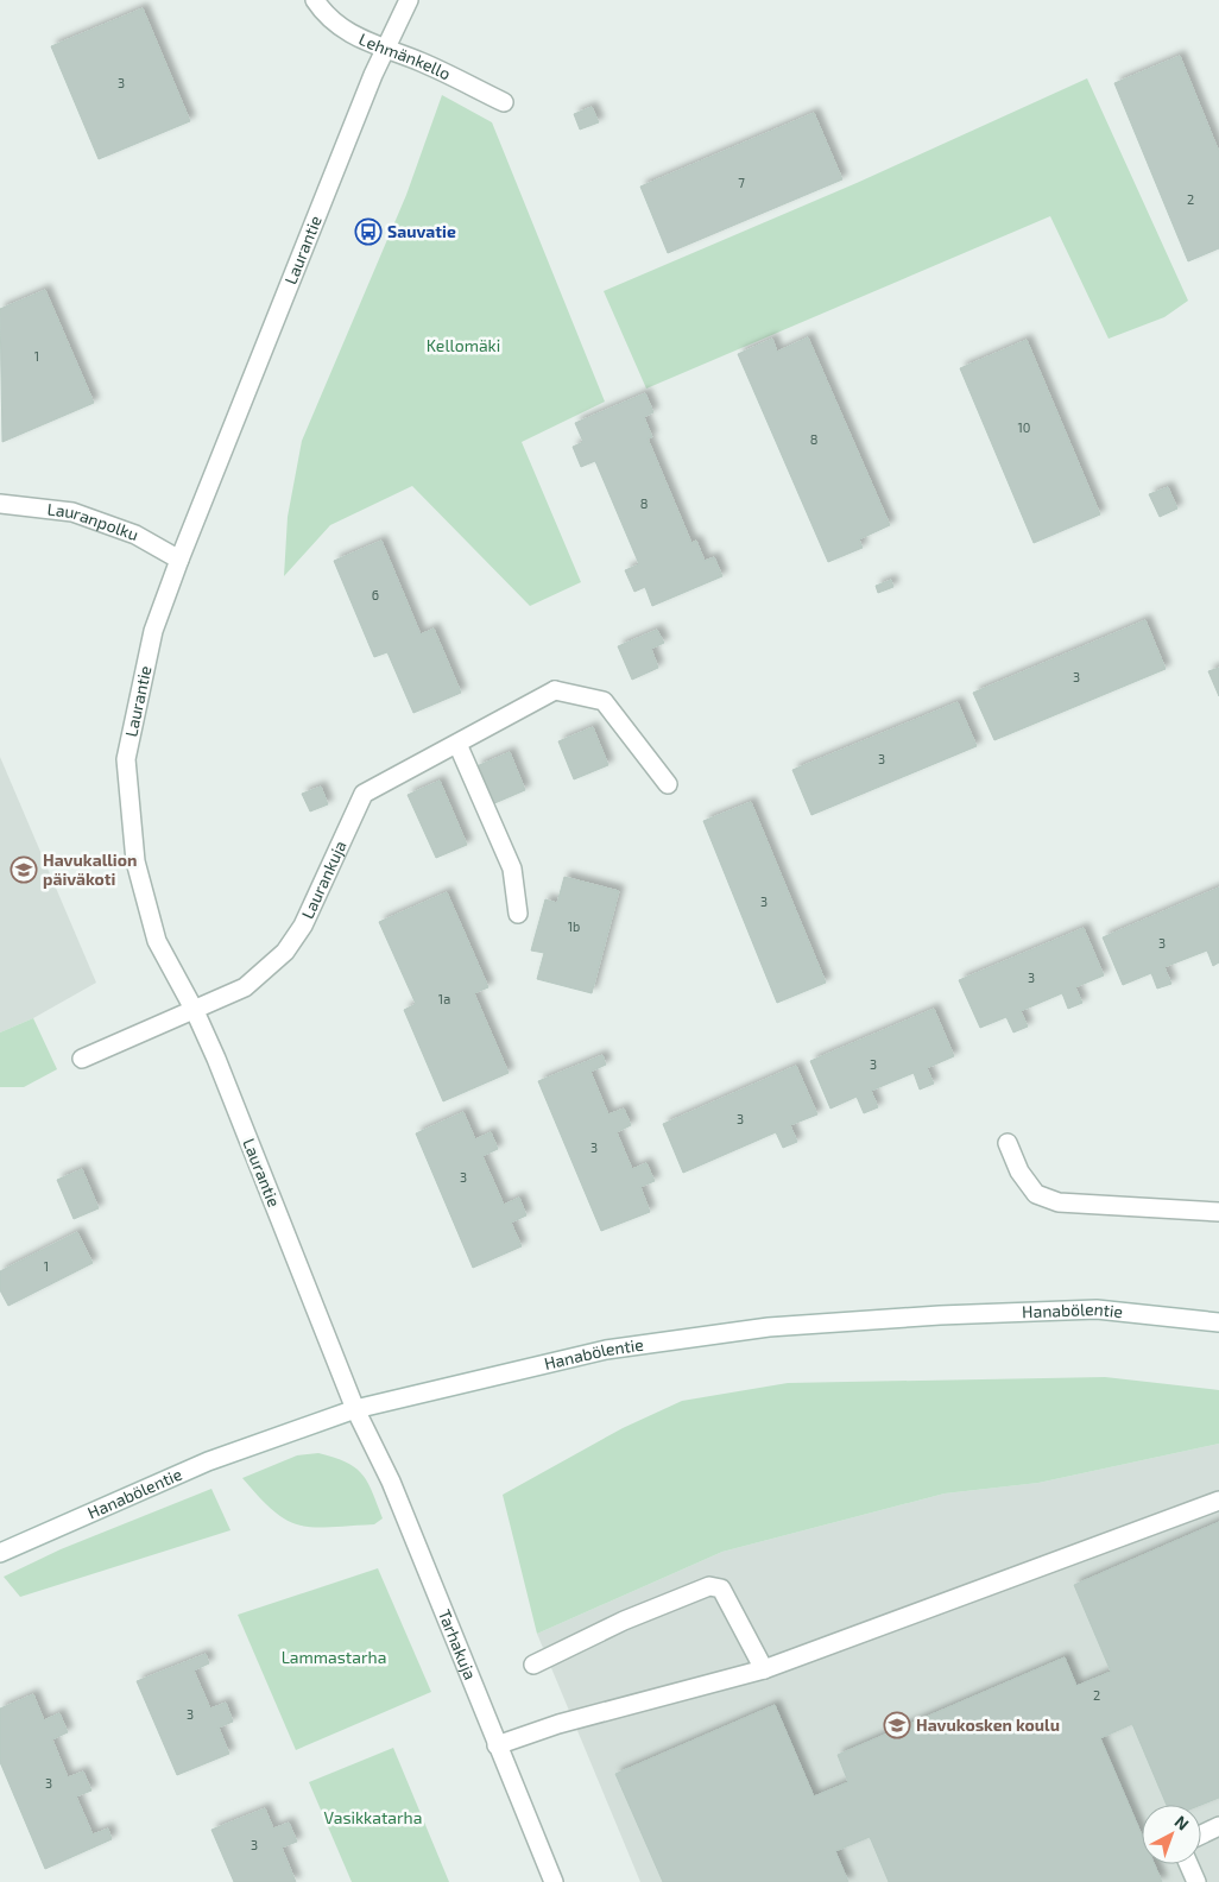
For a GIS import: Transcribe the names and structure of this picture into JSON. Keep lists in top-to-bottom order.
{
  "streets": {
    "street": [
      "Lehmänkello",
      "Laurantie",
      "Lauranpolku",
      "Laurankuja",
      "Hanabölentie",
      "Tarhakuja"
    ]
  },
  "crossings": [
    ["Lehmänkello", "Laurantie"],
    ["Laurantie", "Lauranpolku"],
    ["Laurantie", "Laurankuja"],
    ["Laurantie", "Hanabölentie"],
    ["Laurantie", "Tarhakuja"],
    ["Hanabölentie", "Tarhakuja"]
  ],
  "parks": ["Kellomäki", "Lammastarha", "Vasikkatarha"],
  "places": {
    "bus stop": ["Sauvatie"],
    "school or university": ["Havukallion päiväkoti", "Havukosken koulu"]
  },
  "house_numbers": [
    "3",
    "7",
    "2",
    "1",
    "10",
    "8",
    "8",
    "6",
    "3",
    "3",
    "3",
    "1b",
    "3",
    "3",
    "1a",
    "3",
    "3",
    "3",
    "3",
    "1",
    "2",
    "3",
    "3",
    "3"
  ],
  "north": "top right"
}
